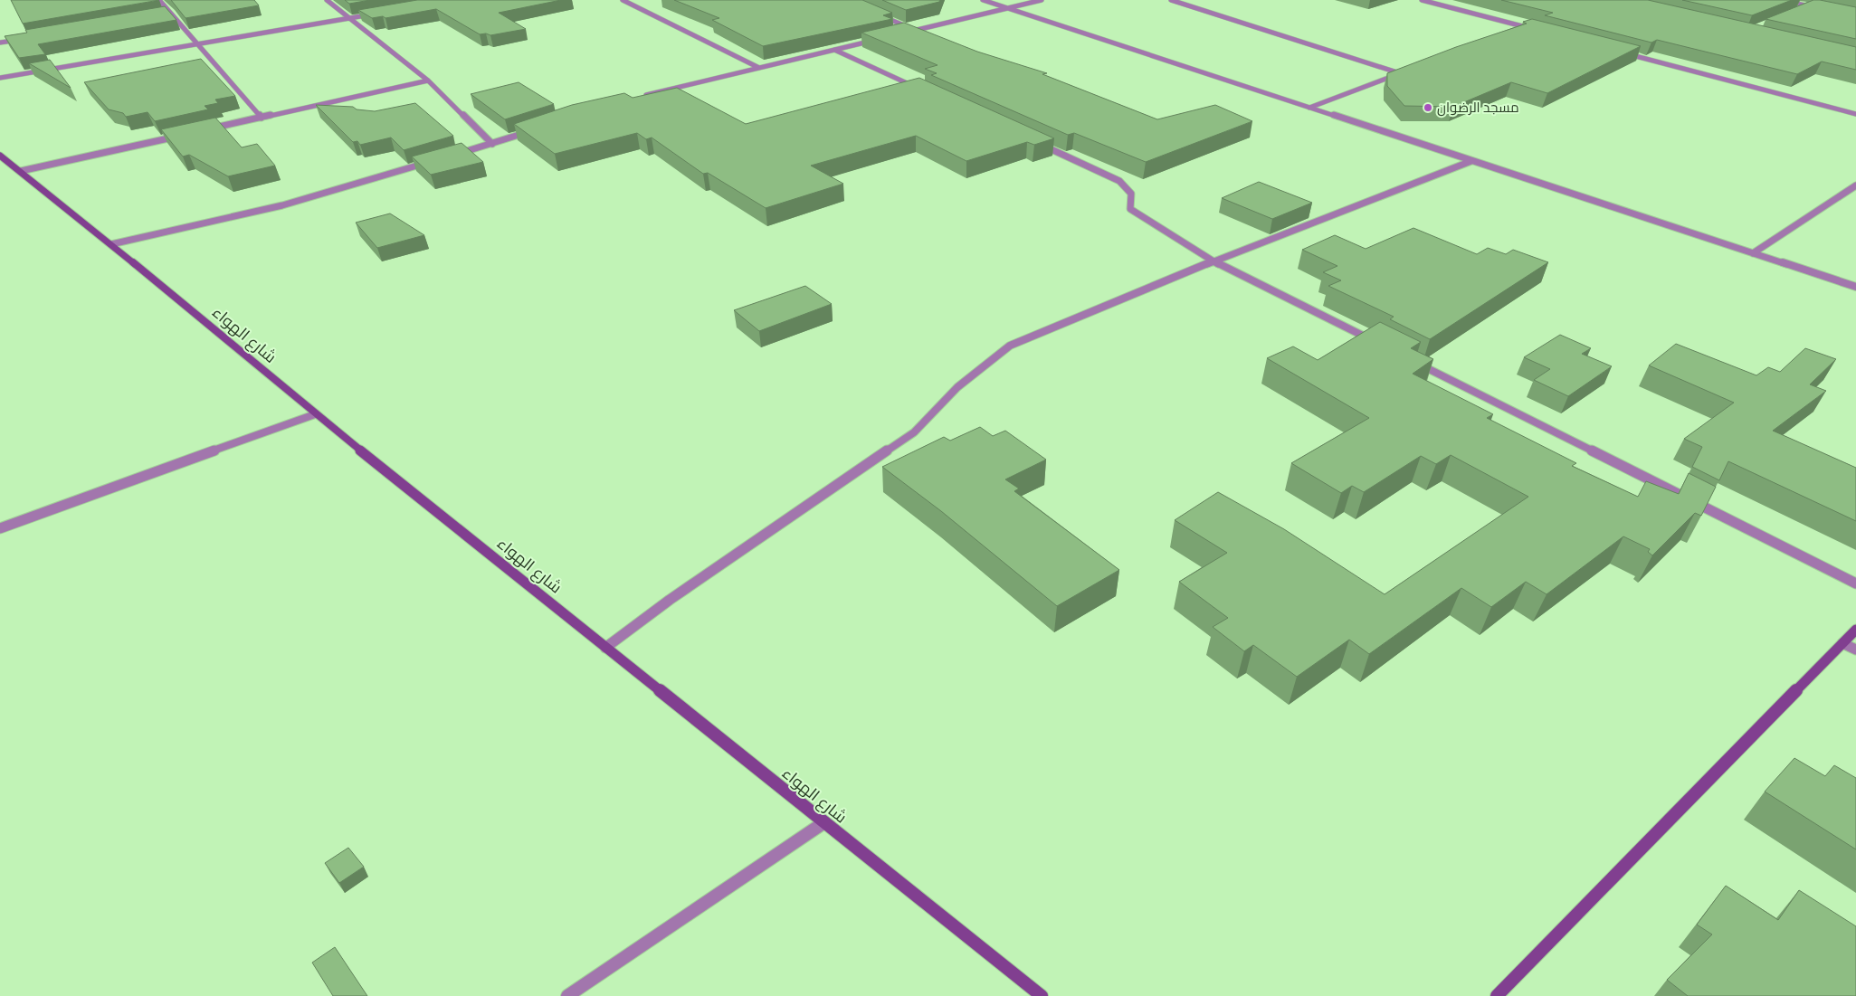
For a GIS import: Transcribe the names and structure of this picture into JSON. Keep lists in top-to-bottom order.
{
  "streets": {
    "street": ["شارع الهواء"]
  },
  "places": ["مسجد الرضوان"]
}
